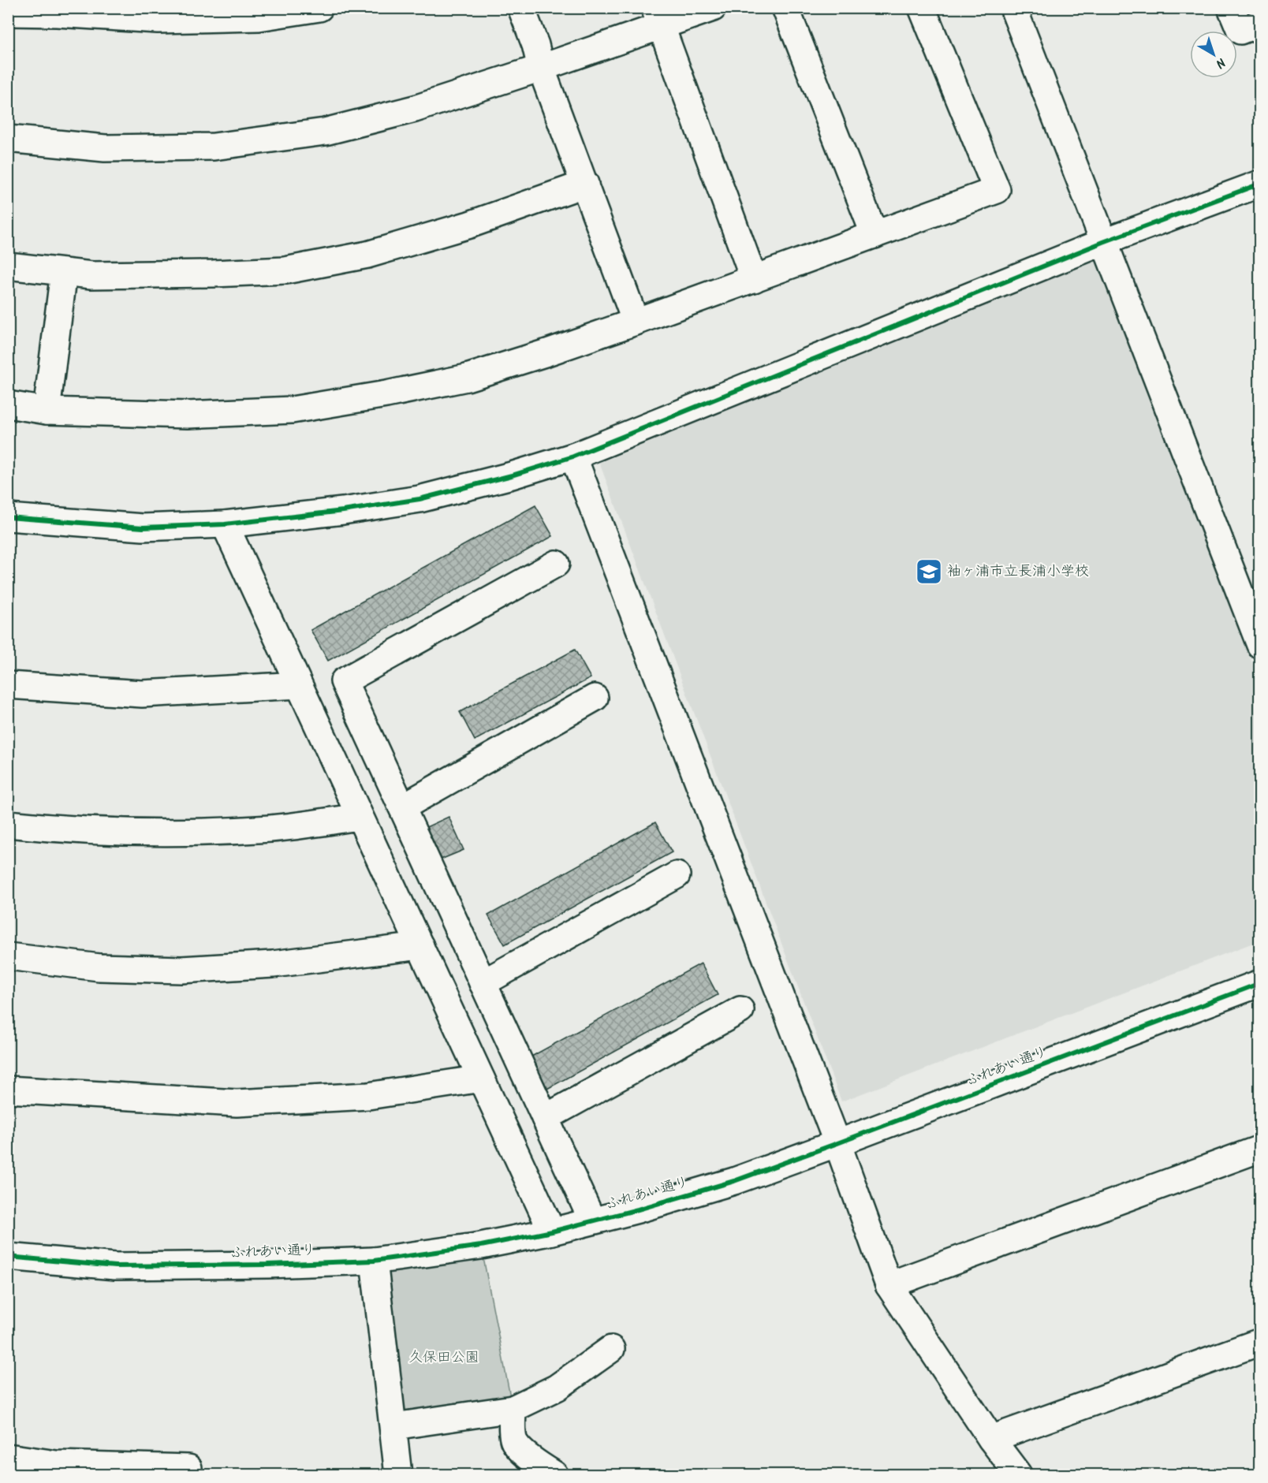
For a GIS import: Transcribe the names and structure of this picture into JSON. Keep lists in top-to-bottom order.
{
  "streets": {
    "street": ["ふれあい通り"]
  },
  "parks": ["久保田公園"],
  "places": {
    "school or university": ["袖ヶ浦市立長浦小学校"]
  },
  "north": "bottom right"
}
